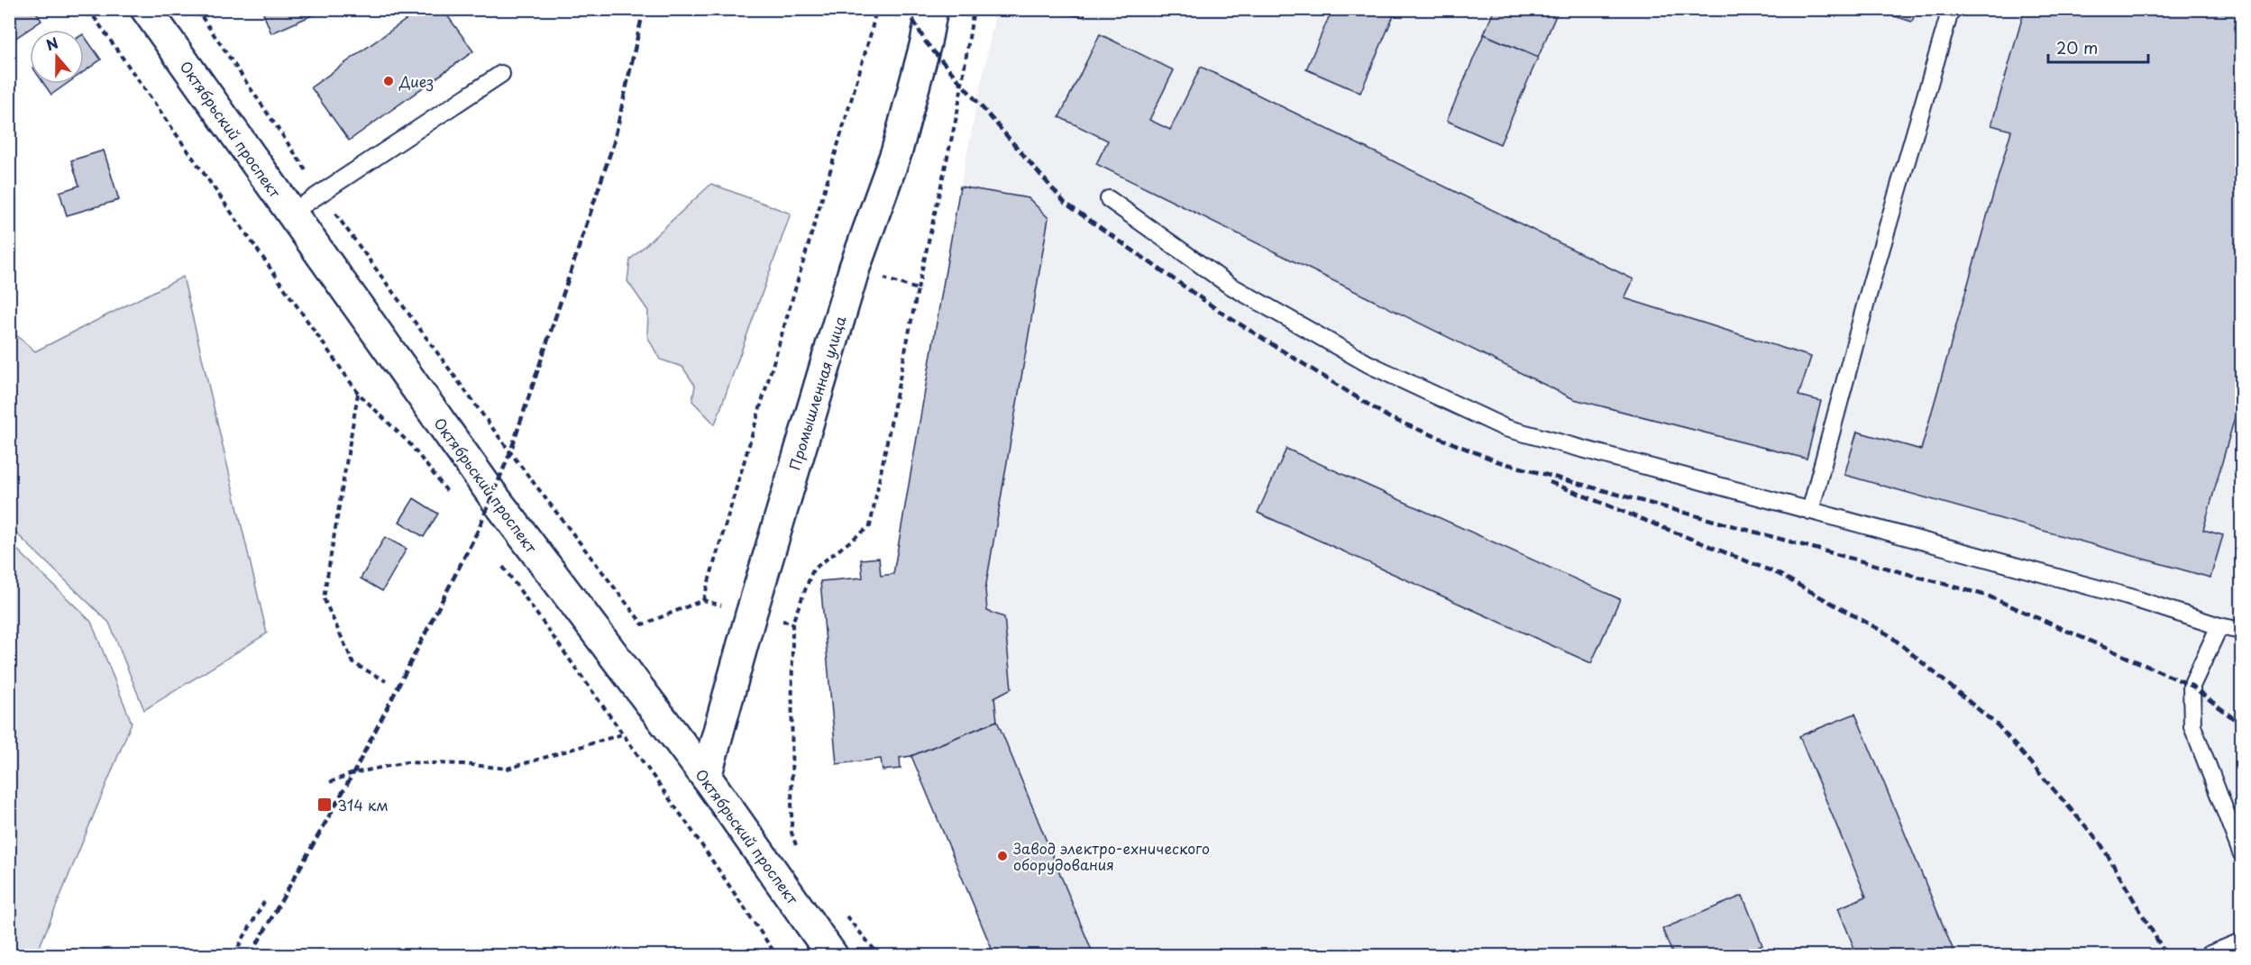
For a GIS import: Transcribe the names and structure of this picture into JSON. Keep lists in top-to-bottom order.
{
  "streets": {
    "main road": ["Октябрьский проспект", "Промышленная улица"]
  },
  "crossings": [
    ["Октябрьский проспект", "Промышленная улица"]
  ],
  "places": {
    "other": ["Диез", "Завод электро-ехнического оборудования"],
    "transit": ["314 км"]
  },
  "scale_bar": "20 m",
  "north": "top"
}
